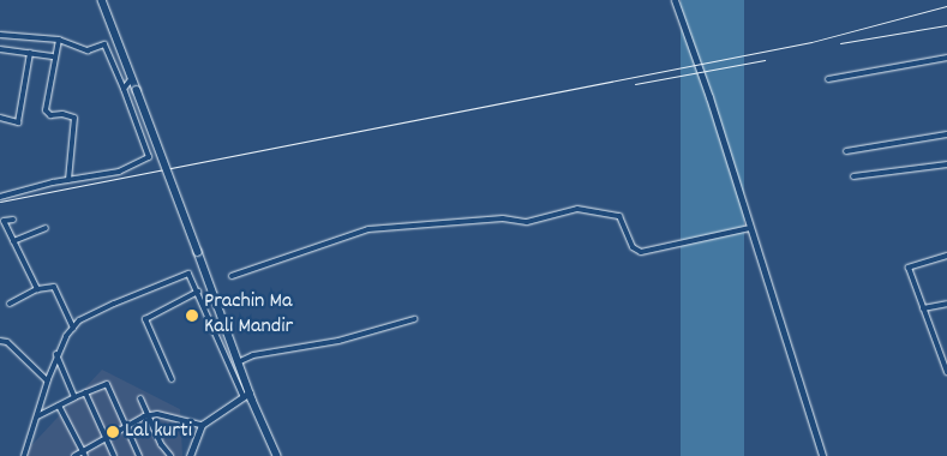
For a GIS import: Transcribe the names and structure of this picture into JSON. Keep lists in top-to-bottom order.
{
  "places": ["Prachin Ma Kali Mandir", "Lal kurti"]
}
